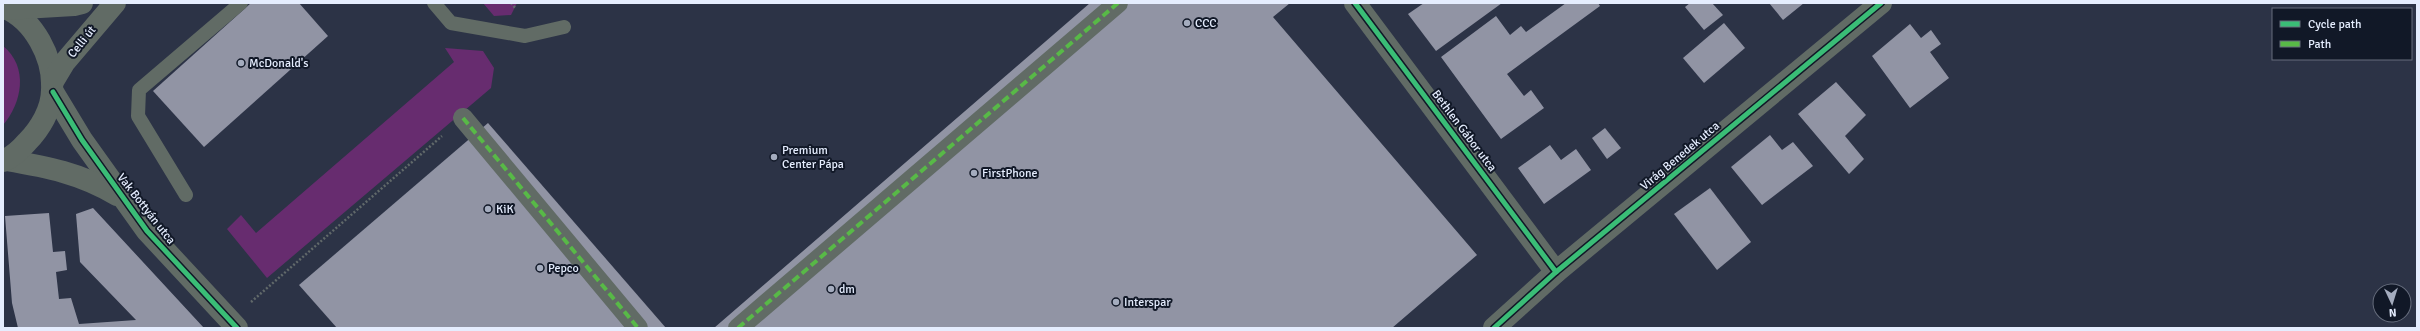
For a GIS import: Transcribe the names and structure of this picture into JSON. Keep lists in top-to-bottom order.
{
  "streets": {
    "street": [
      "Celli út",
      "Bethlen Gábor utca",
      "Virág Benedek utca",
      "Vak Bottyán utca"
    ]
  },
  "crossings": [
    ["Celli út", "Vak Bottyán utca"],
    ["Bethlen Gábor utca", "Virág Benedek utca"]
  ],
  "places": [
    "CCC",
    "McDonald's",
    "Premium Center Pápa",
    "FirstPhone",
    "KiK",
    "Pepco",
    "dm",
    "Interspar"
  ],
  "legend": ["Cycle path", "Path"],
  "north": "bottom"
}
